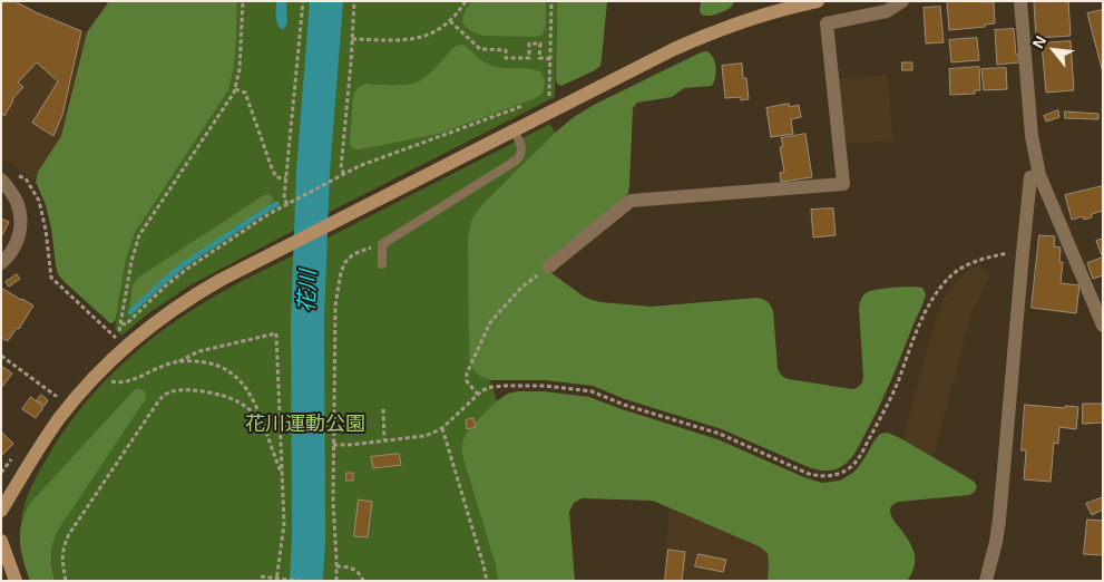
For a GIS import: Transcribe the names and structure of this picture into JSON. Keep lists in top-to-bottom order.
{
  "water": ["花川"],
  "parks": ["花川運動公園"],
  "north": "top left"
}
